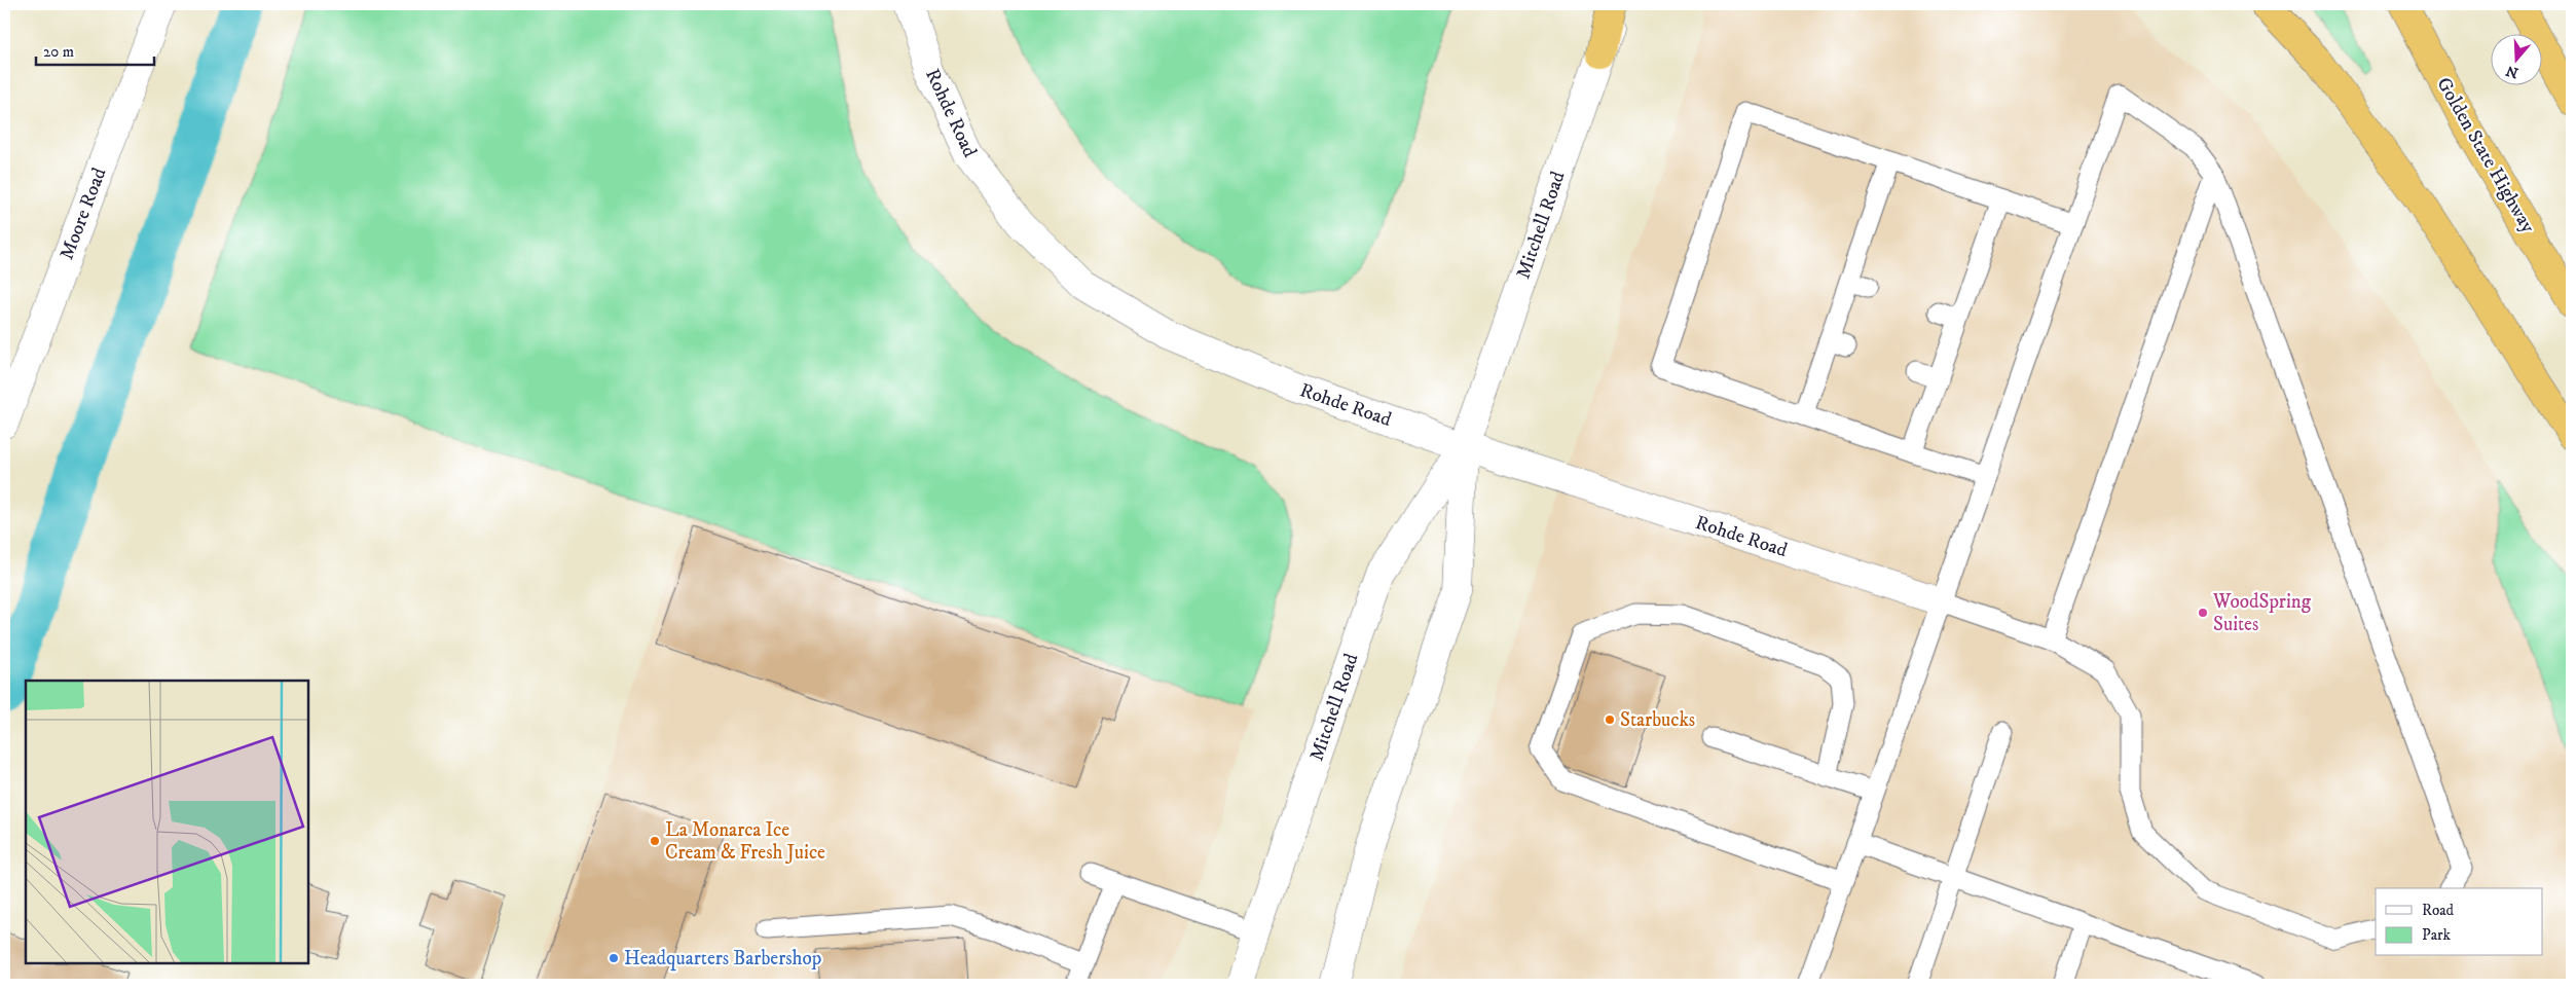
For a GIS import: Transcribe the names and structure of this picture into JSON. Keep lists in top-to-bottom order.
{
  "streets": {
    "highway": ["Golden State Highway"],
    "street": ["Rohde Road", "Moore Road", "Mitchell Road"]
  },
  "crossings": [
    ["Rohde Road", "Mitchell Road"]
  ],
  "places": [
    "WoodSpring Suites",
    "Starbucks",
    "La Monarca Ice Cream & Fresh Juice",
    "Headquarters Barbershop"
  ],
  "legend": ["Road", "Park"],
  "scale_bar": "20 m",
  "north": "bottom"
}
